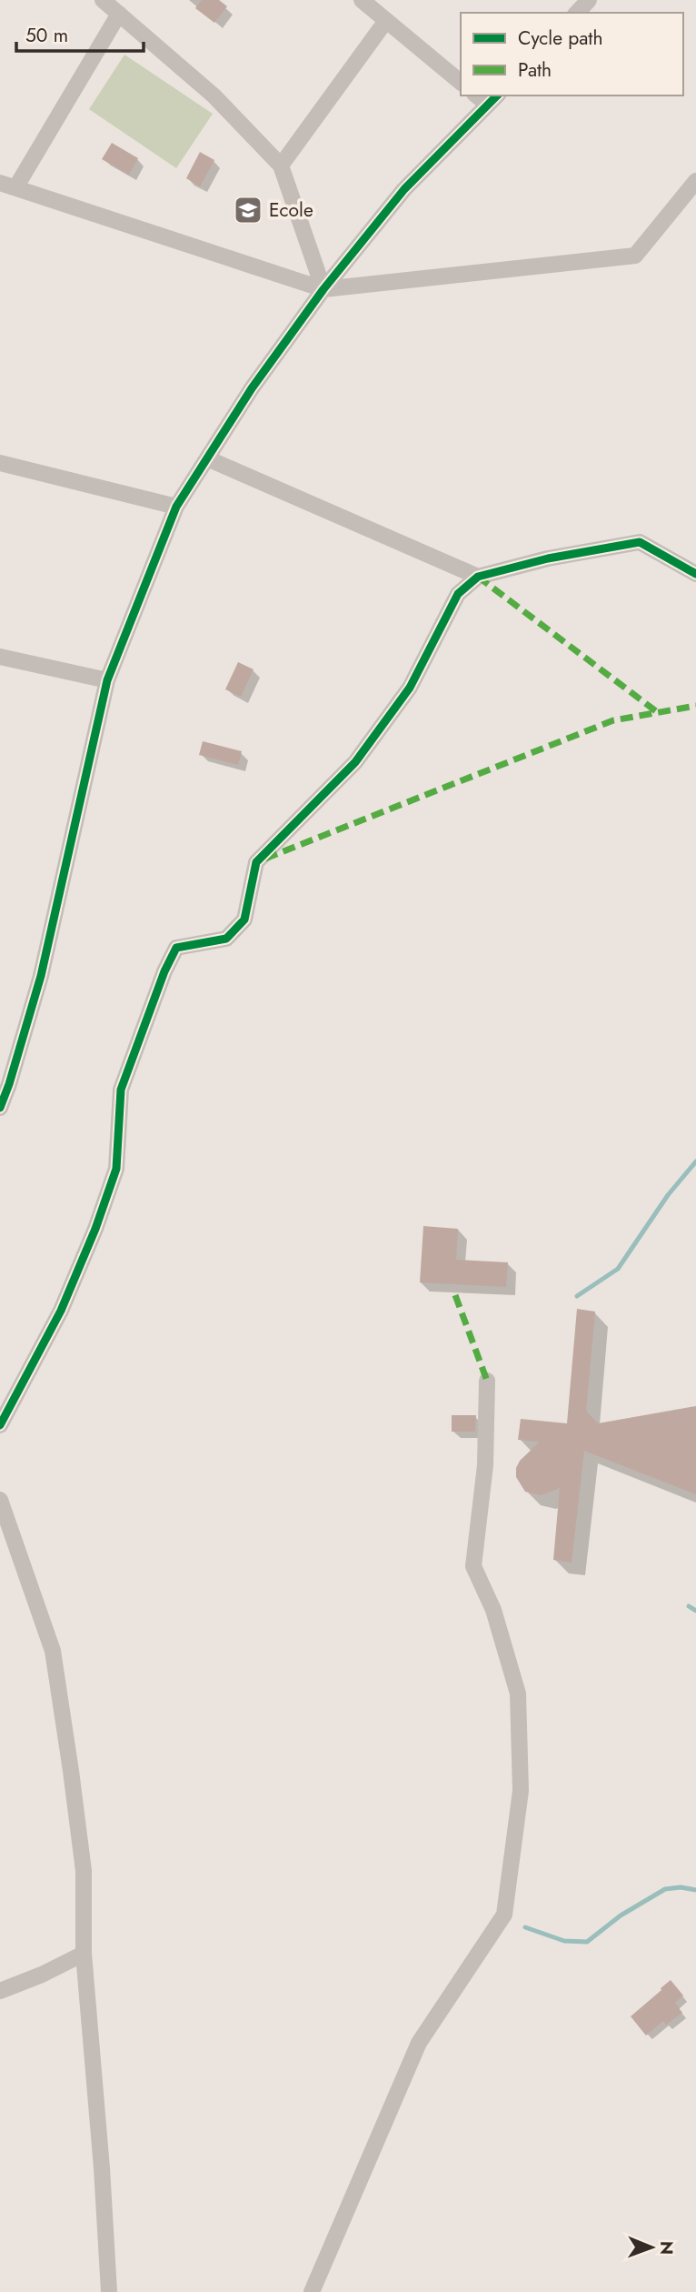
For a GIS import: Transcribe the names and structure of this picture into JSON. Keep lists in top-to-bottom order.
{
  "places": {
    "school or university": ["Ecole"]
  },
  "legend": ["Cycle path", "Path"],
  "scale_bar": "50 m",
  "north": "right"
}
